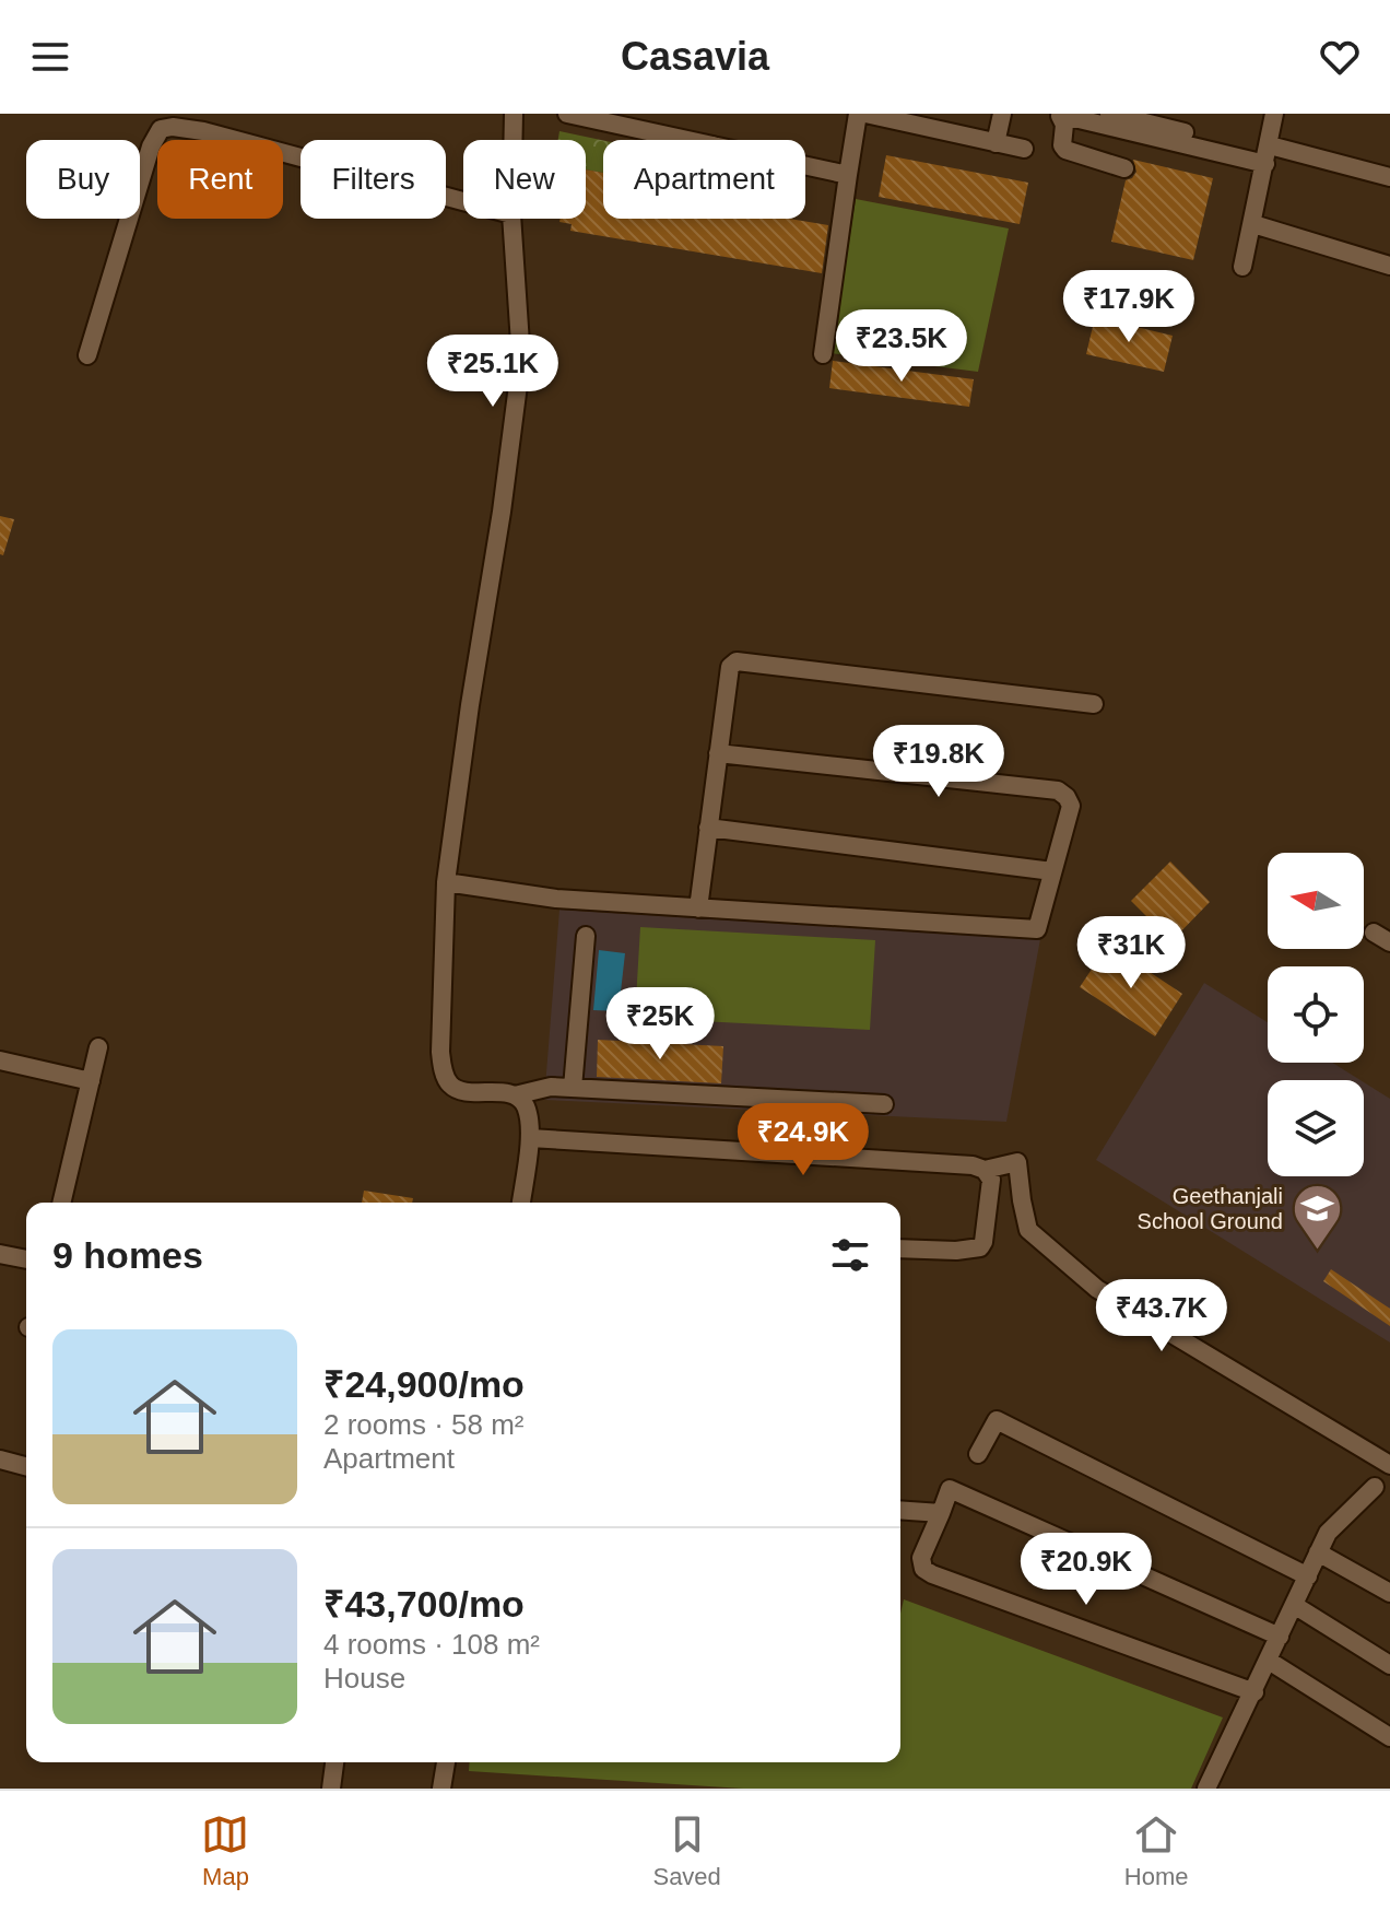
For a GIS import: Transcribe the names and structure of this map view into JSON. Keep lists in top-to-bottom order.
{
  "places": {
    "school or university": ["Geethanjali School Ground"]
  },
  "north": "left",
  "page": {
    "header": "Casavia",
    "chip": [
      "Buy",
      "Rent",
      "Filters",
      "New",
      "Apartment"
    ],
    "price": [
      "₹17.9K",
      "₹23.5K",
      "₹25.1K",
      "₹19.8K",
      "₹31K",
      "₹25K",
      "₹24.9K",
      "₹43.7K",
      "₹20.9K"
    ],
    "heading": "9 homes",
    "list": [
      {
        "name": "₹24,900/mo",
        "note": "2 rooms · 58 m² · Apartment"
      },
      {
        "name": "₹43,700/mo",
        "note": "4 rooms · 108 m² · House"
      }
    ],
    "tabs": ["Map", "Saved", "Home"]
  }
}
